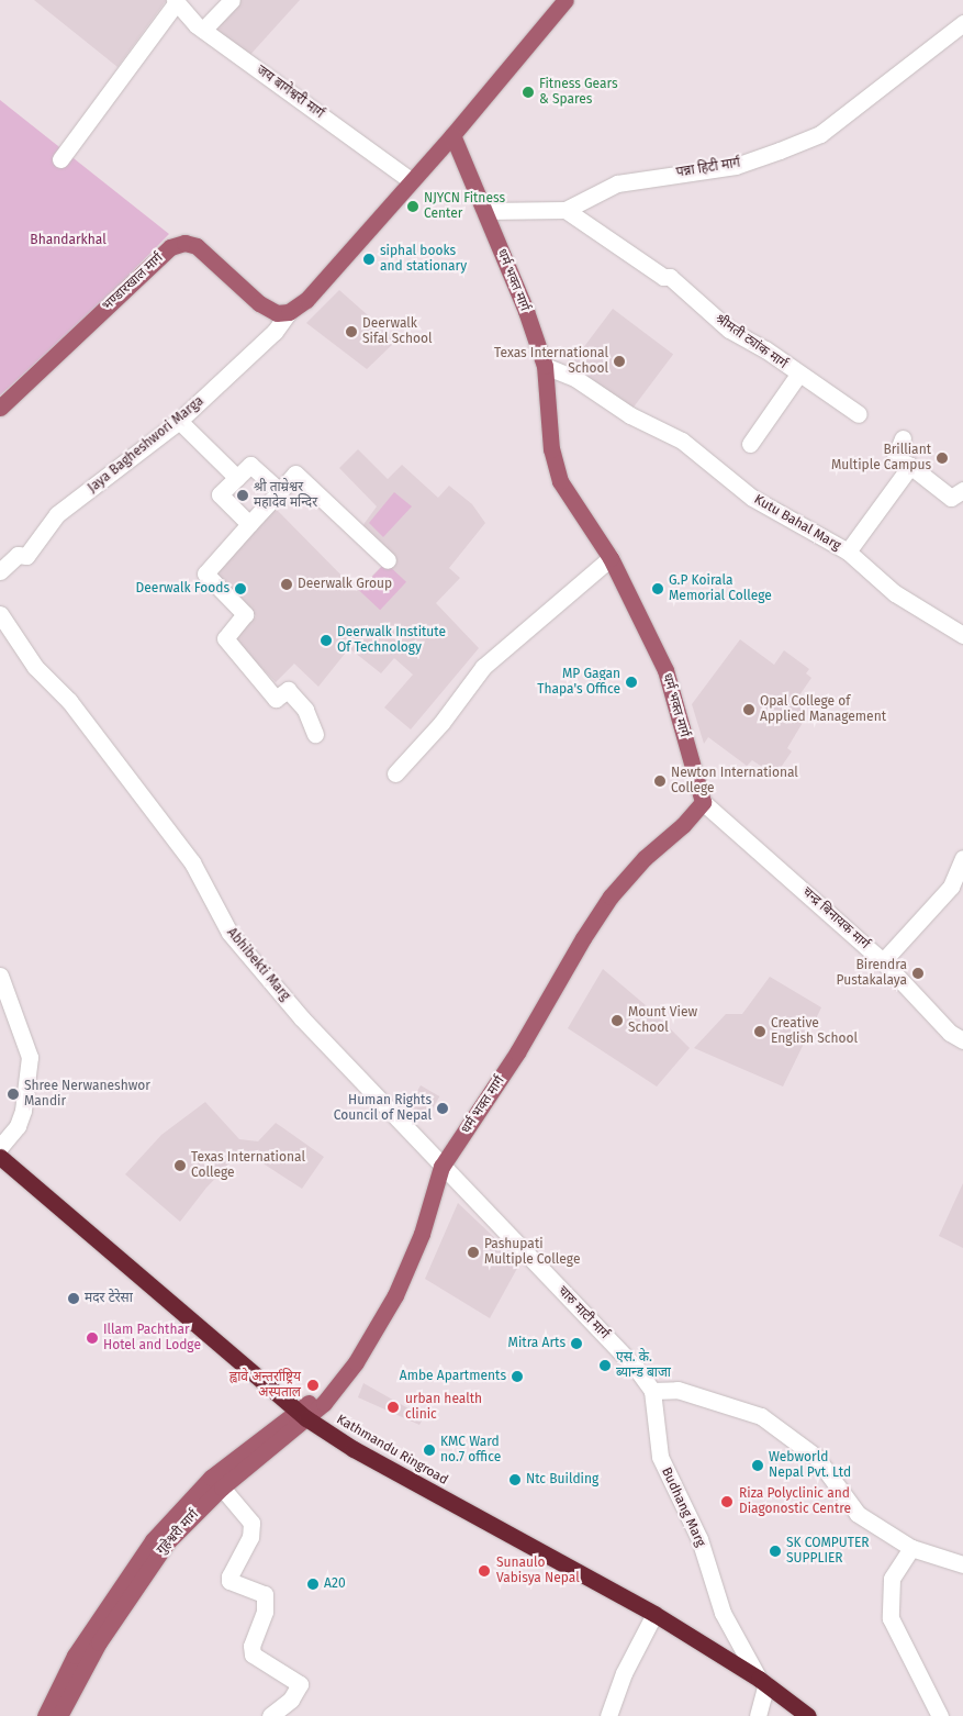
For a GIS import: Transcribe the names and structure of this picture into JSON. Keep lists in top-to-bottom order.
{
  "streets": {
    "highway": ["Kathmandu Ringroad"],
    "main road": ["धर्म भक्त मार्ग", "भण्डारखाल मार्ग", "गुहेश्वरी मार्ग"],
    "street": [
      "जय बागेश्वरी मार्ग",
      "पन्ना हिटी मार्ग",
      "श्रीमती ट्यांक मार्ग",
      "Jaya Bagheshwori Marga",
      "Kutu Bahal Marg",
      "चन्द्र बिनायक मार्ग",
      "Abhibekti Marg",
      "चारु माटी मार्ग",
      "Budhang Marg"
    ]
  },
  "crossings": [
    ["पन्ना हिटी मार्ग", "धर्म भक्त मार्ग"],
    ["पन्ना हिटी मार्ग", "श्रीमती ट्यांक मार्ग"],
    ["धर्म भक्त मार्ग", "Kutu Bahal Marg"],
    ["धर्म भक्त मार्ग", "चन्द्र बिनायक मार्ग"],
    ["धर्म भक्त मार्ग", "Abhibekti Marg"],
    ["धर्म भक्त मार्ग", "चारु माटी मार्ग"],
    ["धर्म भक्त मार्ग", "गुहेश्वरी मार्ग"],
    ["भण्डारखाल मार्ग", "Jaya Bagheshwori Marga"],
    ["Abhibekti Marg", "चारु माटी मार्ग"],
    ["चारु माटी मार्ग", "Budhang Marg"],
    ["Kathmandu Ringroad", "Budhang Marg"],
    ["Kathmandu Ringroad", "गुहेश्वरी मार्ग"]
  ],
  "parks": ["Bhandarkhal"],
  "places": [
    "Fitness Gears & Spares",
    "NJYCN Fitness Center",
    "siphal books and stationary",
    "Deerwalk Sifal School",
    "Texas International School",
    "Brilliant Multiple Campus",
    "श्री ताम्रेश्वर महादेव मन्दिर",
    "Deerwalk Group",
    "Deerwalk Foods",
    "G.P Koirala Memorial College",
    "Deerwalk Institute Of Technology",
    "MP Gagan Thapa's Office",
    "Opal College of Applied Management",
    "Newton International College",
    "Birendra Pustakalaya",
    "Mount View School",
    "Creative English School",
    "Shree Nerwaneshwor Mandir",
    "Human Rights Council of Nepal",
    "Texas International College",
    "Pashupati Multiple College",
    "मदर टेरेसा",
    "Illam Pachthar Hotel and Lodge",
    "Mitra Arts",
    "एस. के. ब्यान्ड बाजा",
    "Ambe Apartments",
    "ह्वावे अन्तर्राष्ट्रिय अस्पताल",
    "urban health clinic",
    "KMC Ward no.7 office",
    "Webworld Nepal Pvt. Ltd",
    "Ntc Building",
    "Riza Polyclinic and Diagonostic Centre",
    "SK COMPUTER SUPPLIER",
    "Sunaulo Vabisya Nepal",
    "A20"
  ]
}
